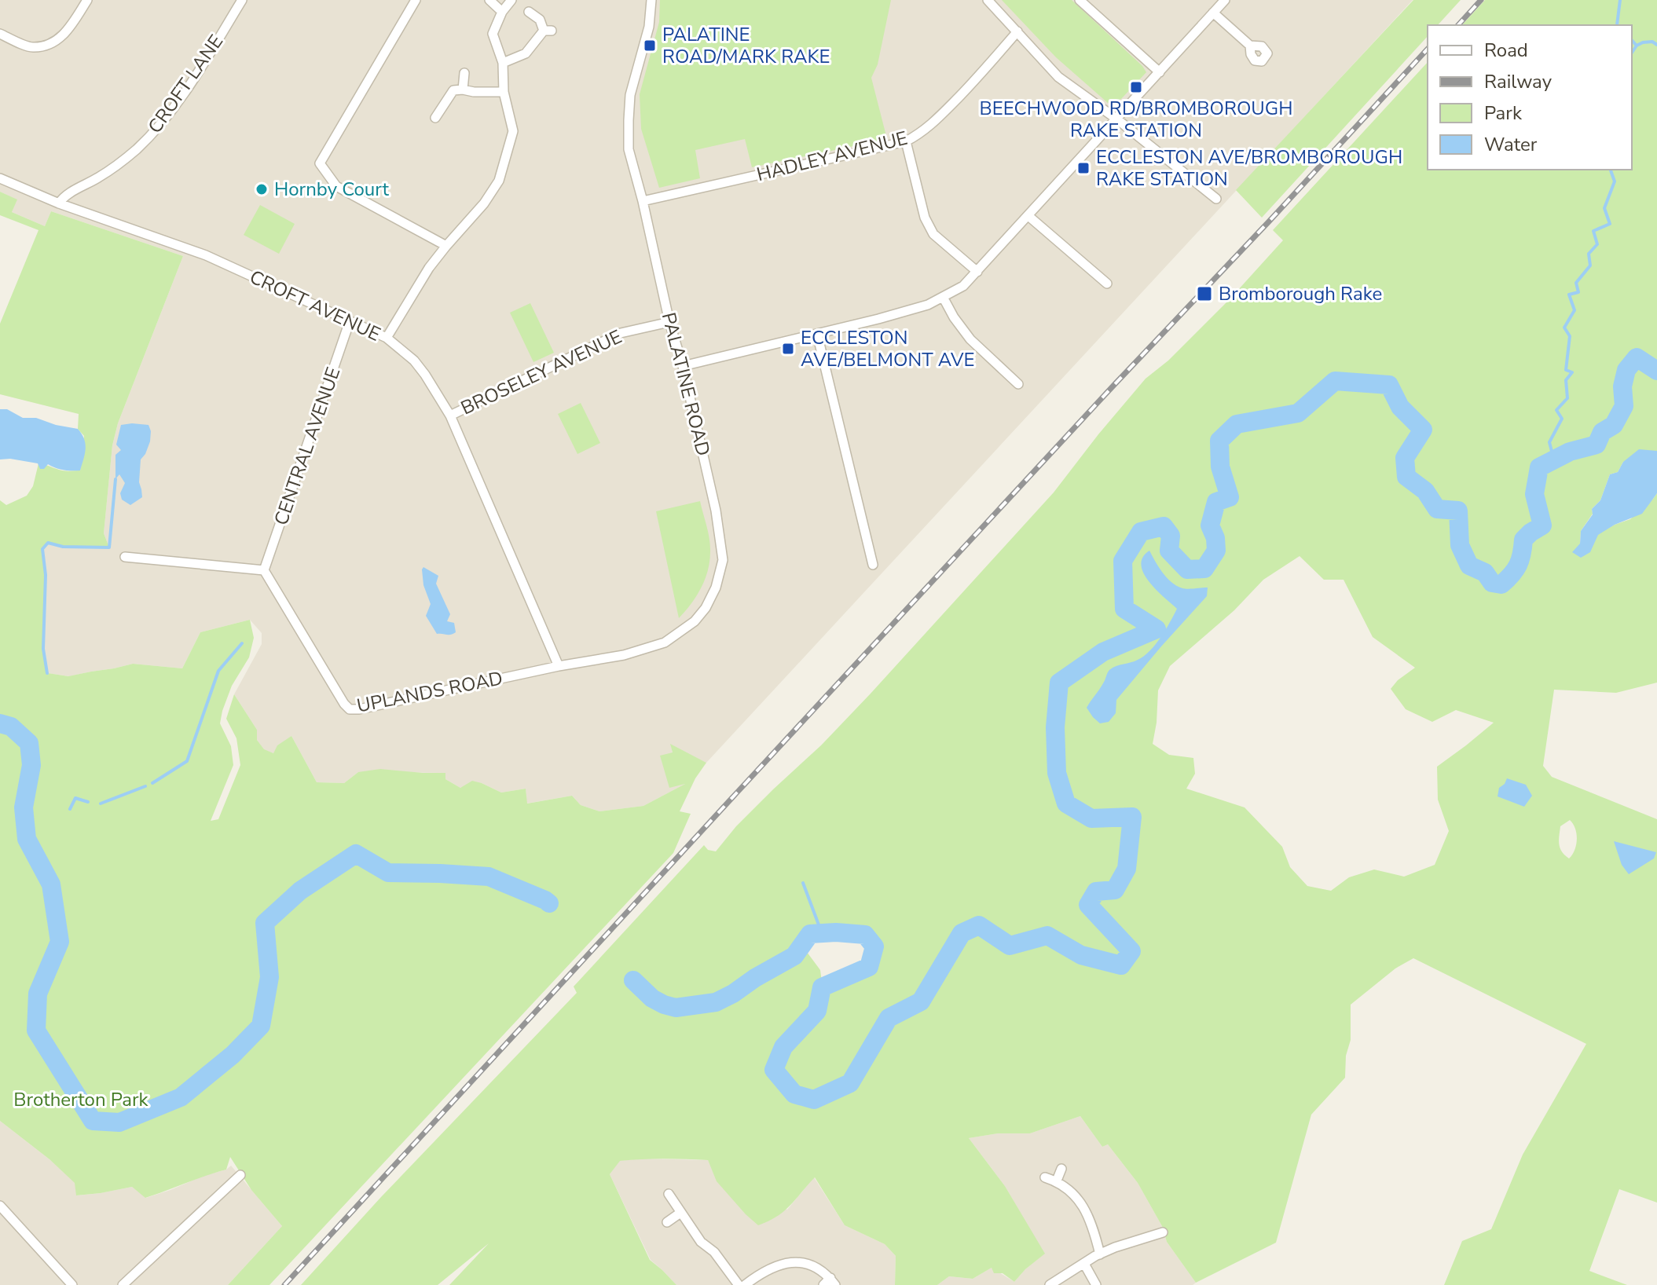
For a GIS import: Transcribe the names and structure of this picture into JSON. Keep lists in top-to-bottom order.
{
  "streets": {
    "street": [
      "CROFT LANE",
      "HADLEY AVENUE",
      "CROFT AVENUE",
      "BROSELEY AVENUE",
      "PALATINE ROAD",
      "CENTRAL AVENUE",
      "UPLANDS ROAD"
    ]
  },
  "crossings": [
    ["CROFT LANE", "CROFT AVENUE"],
    ["HADLEY AVENUE", "PALATINE ROAD"],
    ["CROFT AVENUE", "BROSELEY AVENUE"],
    ["CROFT AVENUE", "PALATINE ROAD"],
    ["CROFT AVENUE", "CENTRAL AVENUE"],
    ["CROFT AVENUE", "UPLANDS ROAD"],
    ["BROSELEY AVENUE", "PALATINE ROAD"],
    ["PALATINE ROAD", "UPLANDS ROAD"],
    ["CENTRAL AVENUE", "UPLANDS ROAD"]
  ],
  "parks": ["Brotherton Park"],
  "places": {
    "transit": [
      "PALATINE ROAD/MARK RAKE",
      "BEECHWOOD RD/BROMBOROUGH RAKE STATION",
      "ECCLESTON AVE/BROMBOROUGH RAKE STATION",
      "Bromborough Rake",
      "ECCLESTON AVE/BELMONT AVE"
    ],
    "other": ["Hornby Court"]
  },
  "legend": [
    "Road",
    "Railway",
    "Park",
    "Water"
  ]
}
